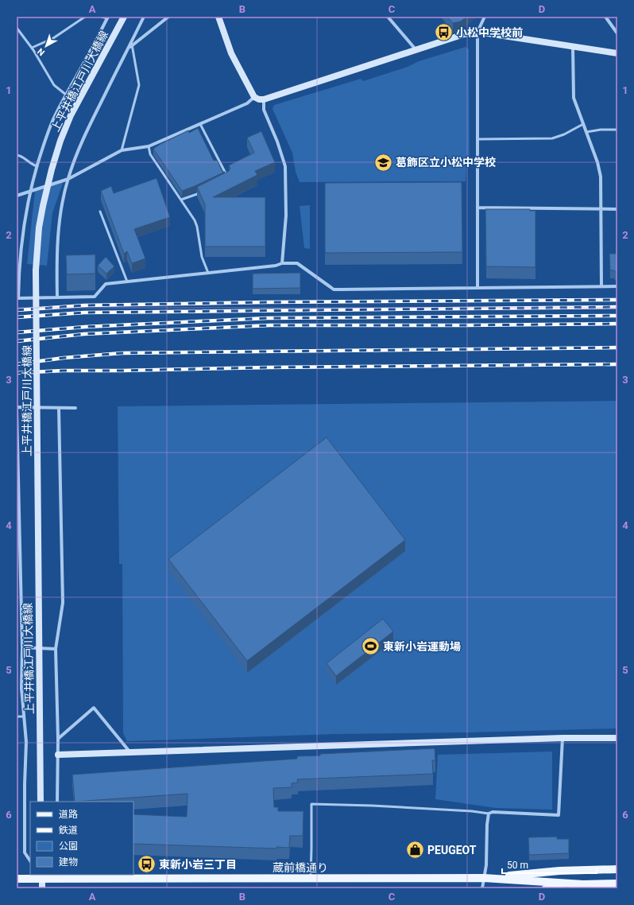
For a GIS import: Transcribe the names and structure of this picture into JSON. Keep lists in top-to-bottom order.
{
  "streets": {
    "main road": ["蔵前橋通り"],
    "street": ["上平井橋江戸川大橋線"]
  },
  "places": {
    "bus stop": ["小松中学校前", "東新小岩三丁目"],
    "school or university": ["葛飾区立小松中学校"],
    "sports": ["東新小岩運動場"],
    "shop": ["PEUGEOT"]
  },
  "legend": [
    "道路",
    "鉄道",
    "公園",
    "建物"
  ],
  "scale_bar": "50 m",
  "north": "bottom left",
  "grid": {
    "columns": [
      "A",
      "B",
      "C",
      "D"
    ],
    "rows": [
      "1",
      "2",
      "3",
      "4",
      "5",
      "6"
    ]
  }
}
